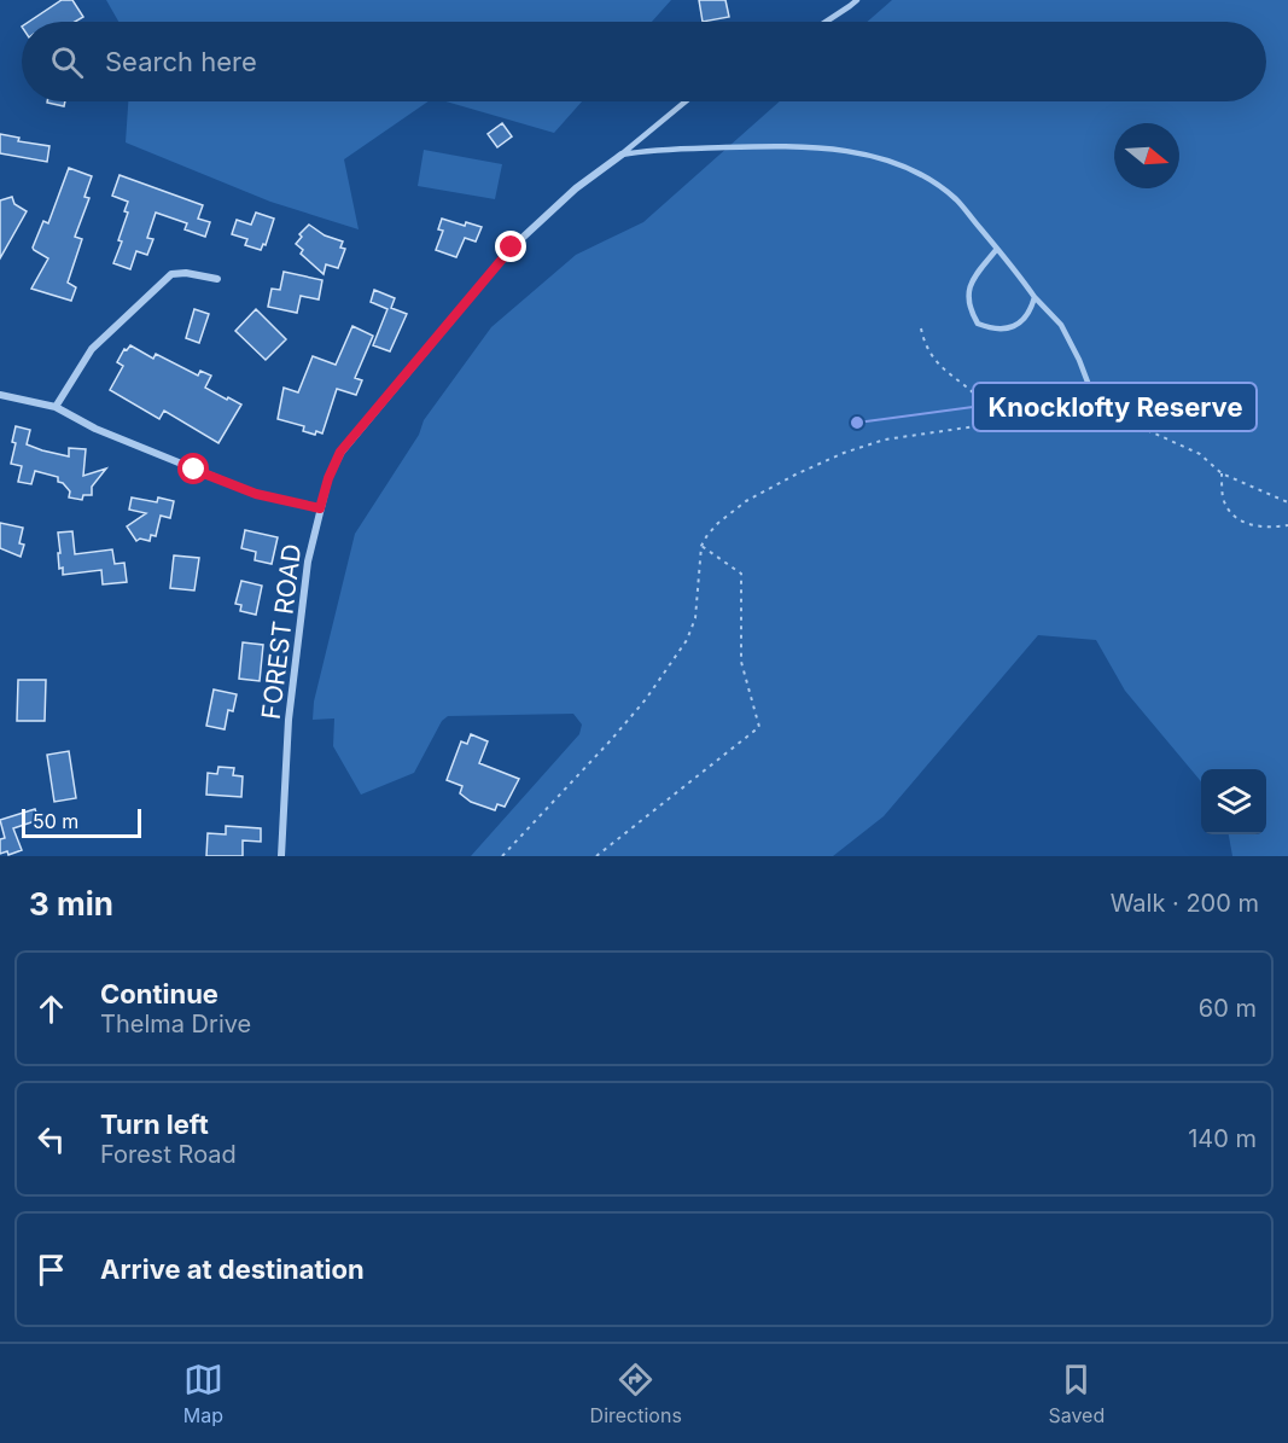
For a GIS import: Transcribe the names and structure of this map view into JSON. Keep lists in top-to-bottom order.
{
  "streets": {
    "street": ["FOREST ROAD"]
  },
  "places": ["Knocklofty Reserve"],
  "scale_bar": "50 m",
  "north": "right",
  "page": {
    "search": "Search here",
    "scale": "50 m",
    "heading": ["3 min", "Walk · 200 m"],
    "list": [
      ["Continue", "Thelma Drive", "60 m"],
      ["Turn left", "Forest Road", "140 m"],
      "Arrive at destination"
    ],
    "nav": ["Map", "Directions", "Saved"]
  }
}
